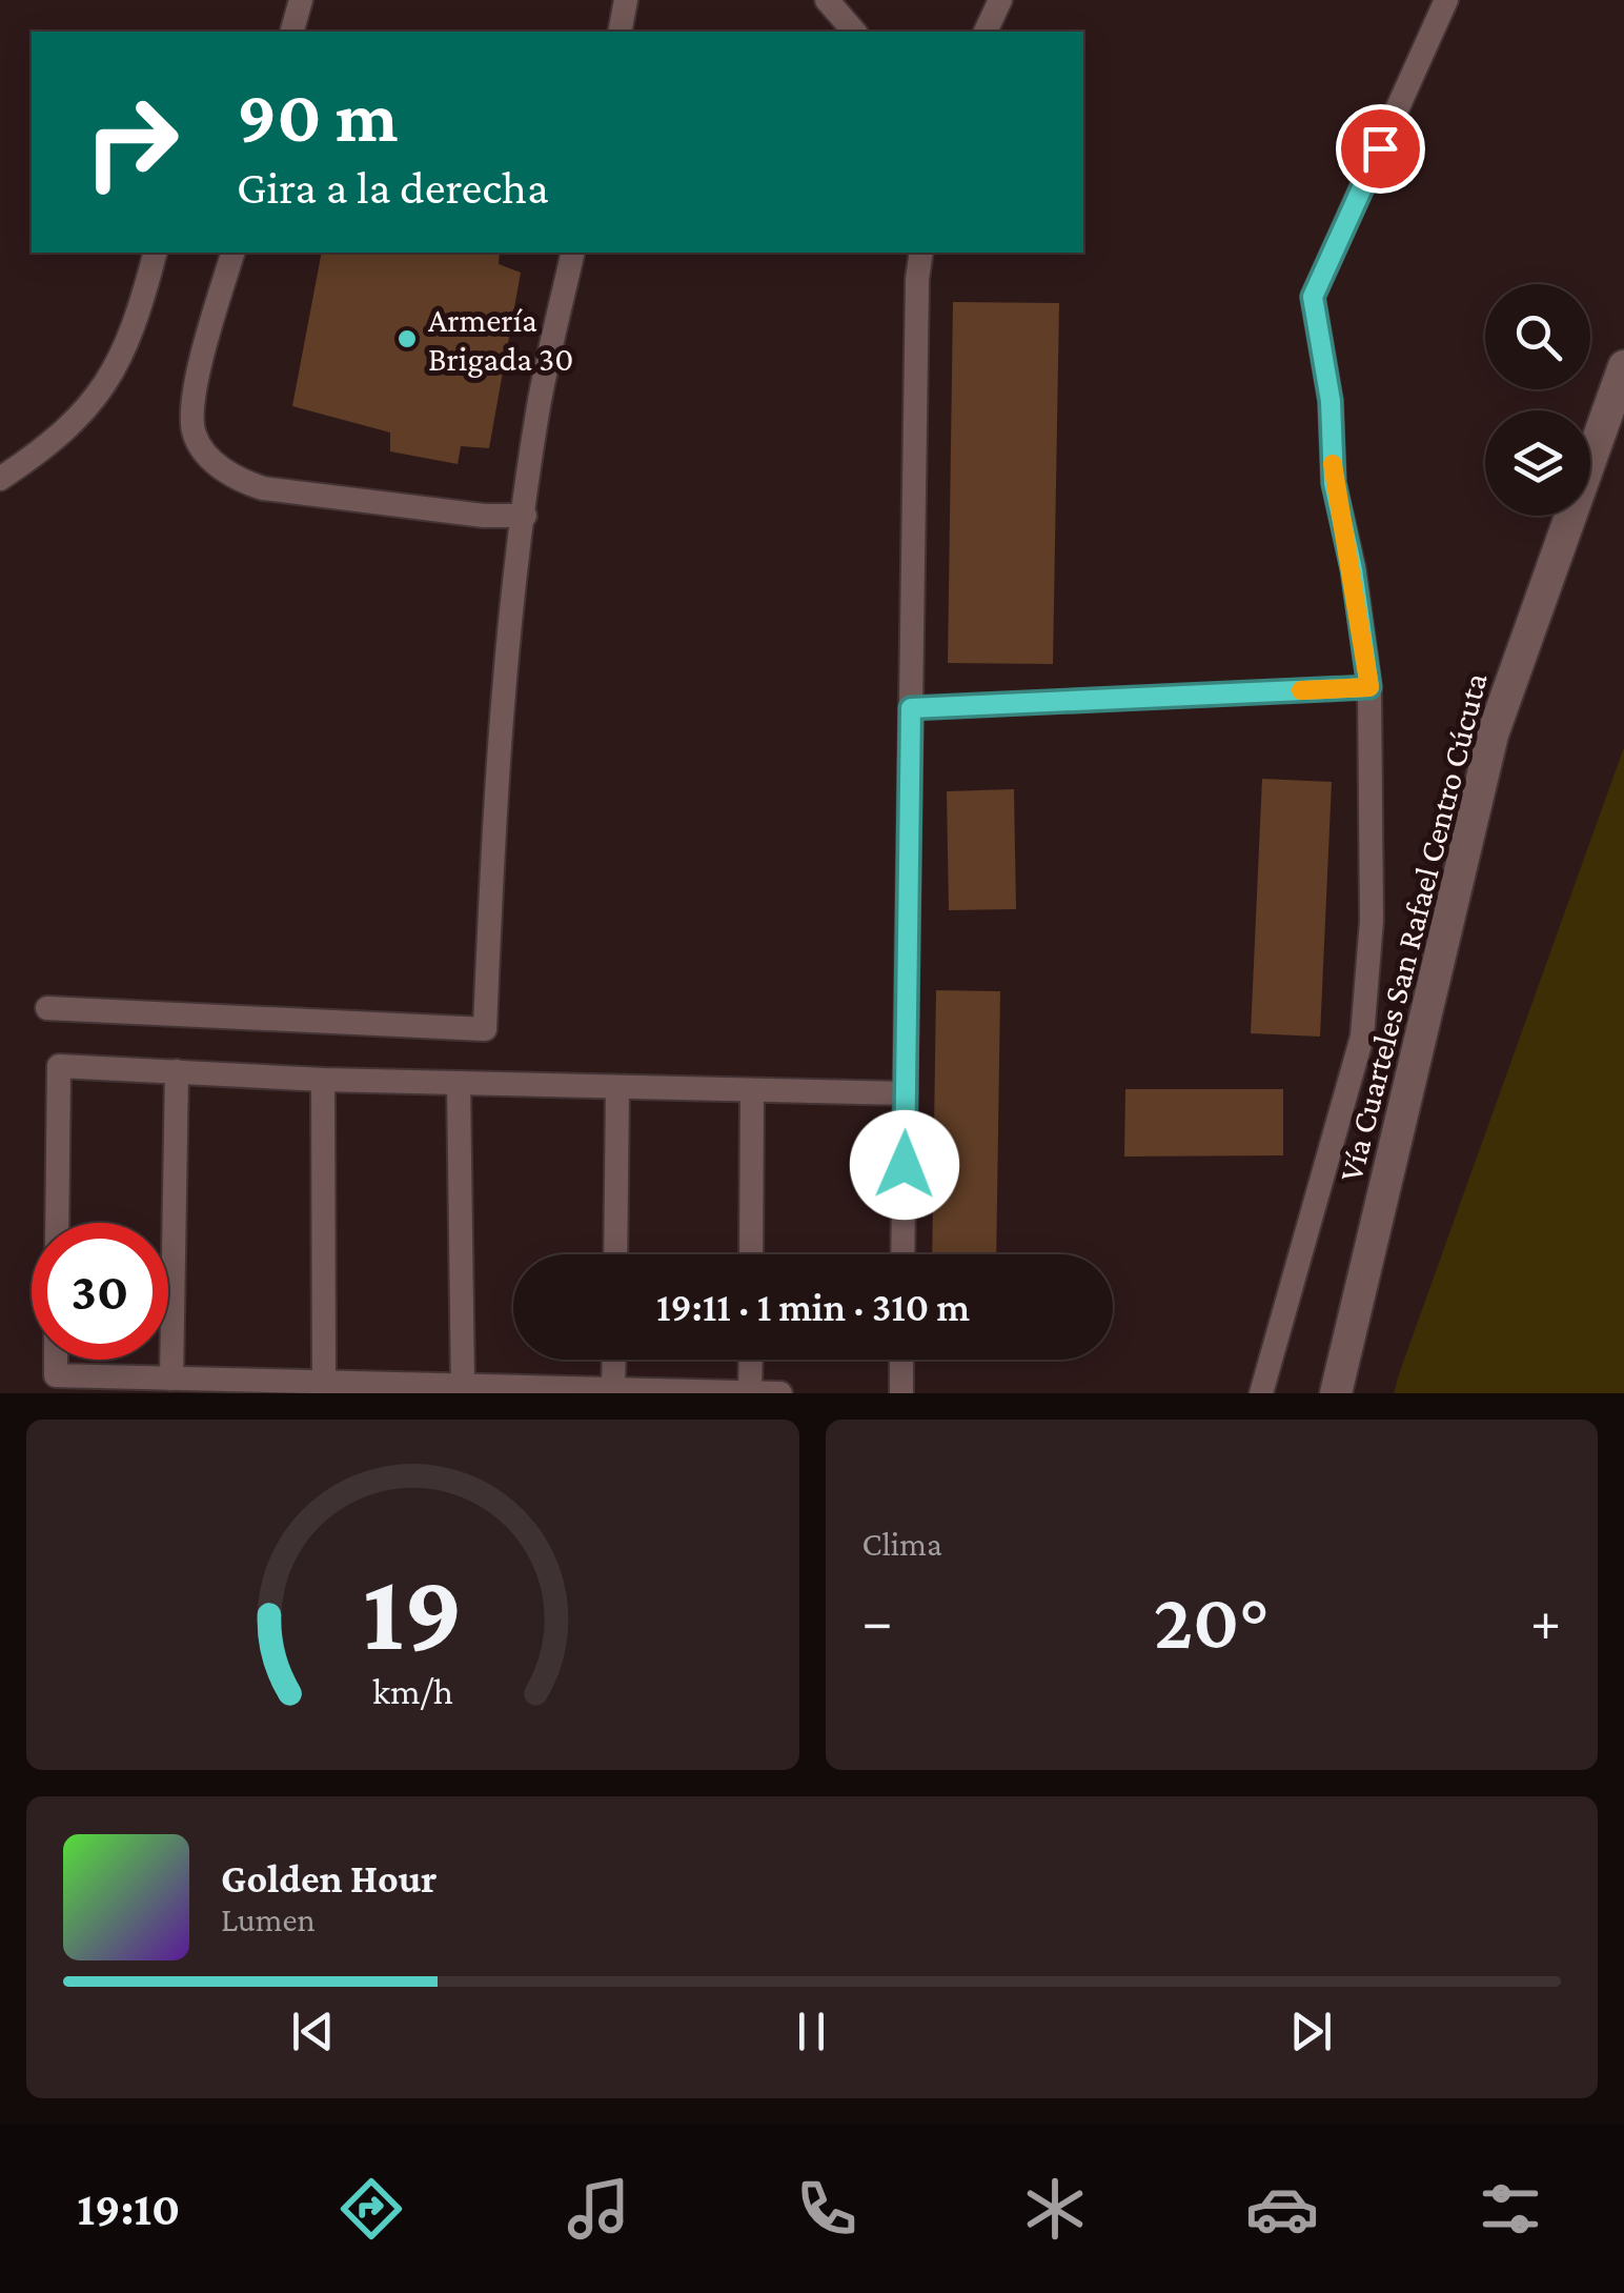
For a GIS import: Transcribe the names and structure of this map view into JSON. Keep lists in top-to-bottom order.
{
  "streets": {
    "main road": ["Vía Cuarteles San Rafael Centro Cúcuta"]
  },
  "places": ["Armería Brigada 30"],
  "page": {
    "turn": ["90 m", "Gira a la derecha"],
    "limit": "30",
    "trip": "19:11 · 1 min · 310 m",
    "tile": "Clima",
    "heat": ["−", "20°", "+"],
    "song": ["Golden Hour", "Lumen"],
    "tabs": "19:10",
    "gauge": ["19", "km/h"]
  }
}
